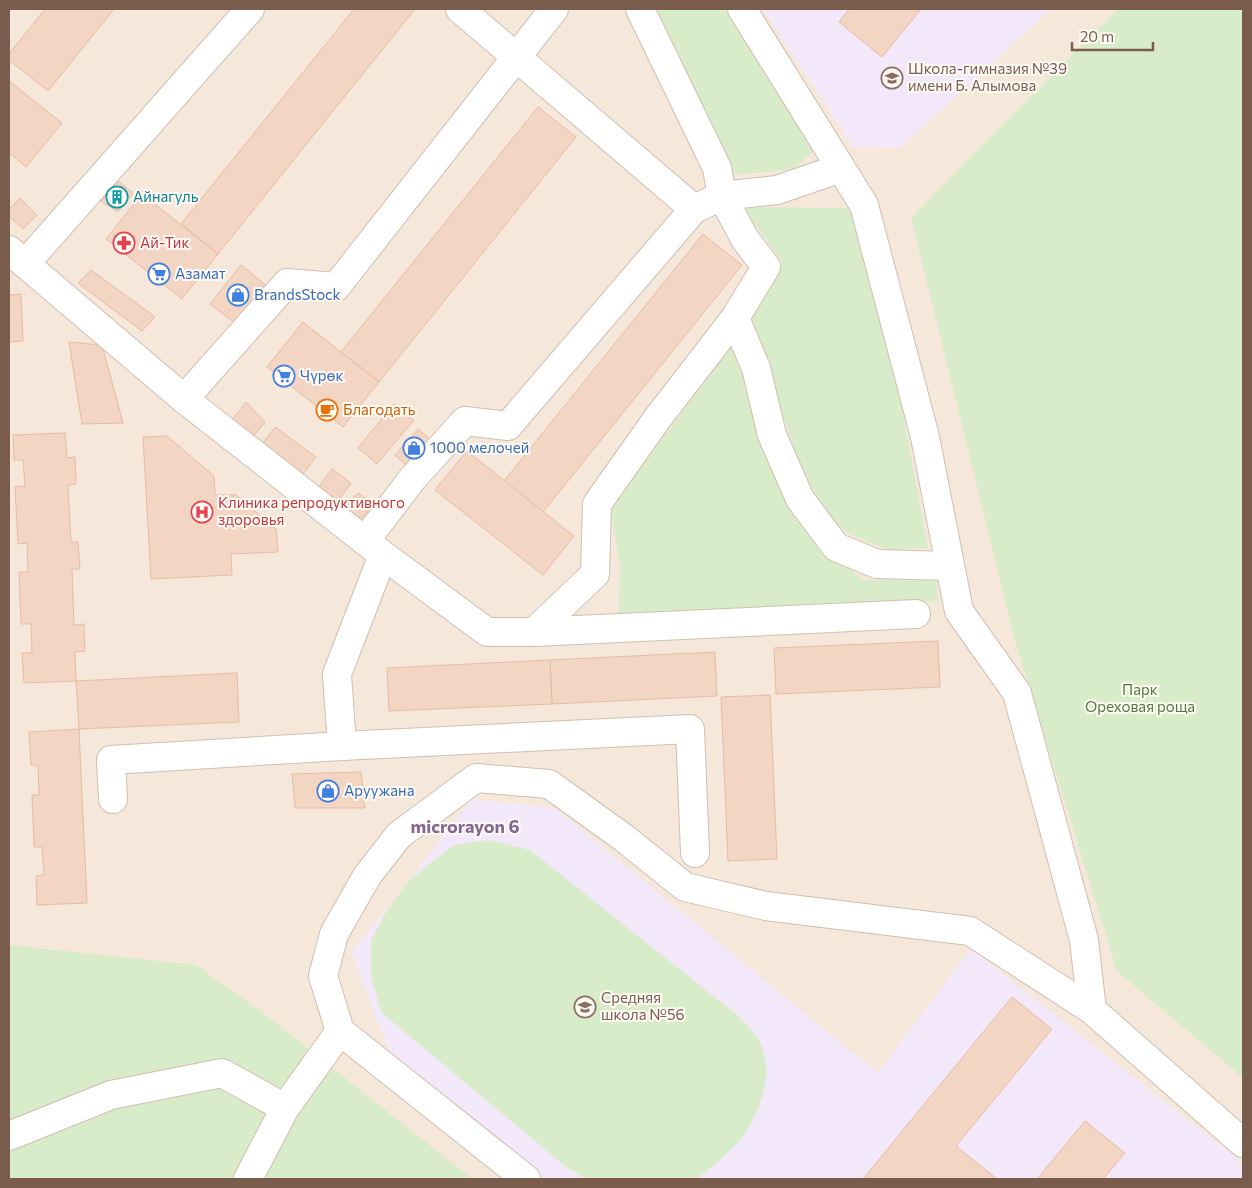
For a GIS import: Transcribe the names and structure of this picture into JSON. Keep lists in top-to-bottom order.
{
  "districts": ["microrayon 6"],
  "parks": ["Парк Ореховая роща"],
  "places": {
    "school or university": ["Школа-гимназия №39 имени Б. Алымова", "Средняя школа №56"],
    "building": ["Айнагуль"],
    "pharmacy": ["Ай-Тик"],
    "supermarket": ["Азамат", "Чүрөк"],
    "shop": ["BrandsStock", "1000 мелочей", "Аруужана"],
    "cafe": ["Благодать"],
    "hospital": ["Клиника репродуктивного здоровья"]
  },
  "scale_bar": "20 m"
}
